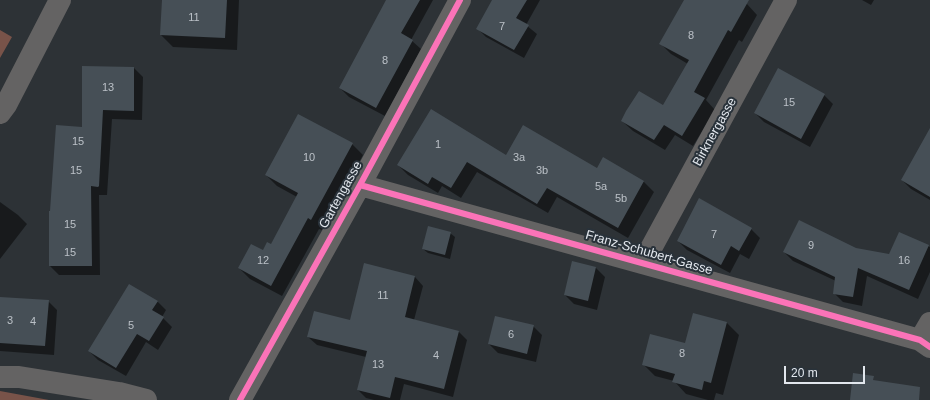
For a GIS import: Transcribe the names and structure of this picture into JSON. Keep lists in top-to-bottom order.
{
  "streets": {
    "street": ["Birknergasse", "Gartengasse", "Franz-Schubert-Gasse"]
  },
  "crossings": [
    ["Birknergasse", "Franz-Schubert-Gasse"],
    ["Gartengasse", "Franz-Schubert-Gasse"]
  ],
  "house_numbers": [
    "11",
    "7",
    "8",
    "8",
    "13",
    "15",
    "15",
    "1",
    "10",
    "3a",
    "15",
    "3b",
    "5a",
    "5b",
    "15",
    "7",
    "9",
    "15",
    "12",
    "16",
    "11",
    "3",
    "4",
    "5",
    "6",
    "8",
    "4",
    "13"
  ],
  "scale_bar": "20 m"
}
